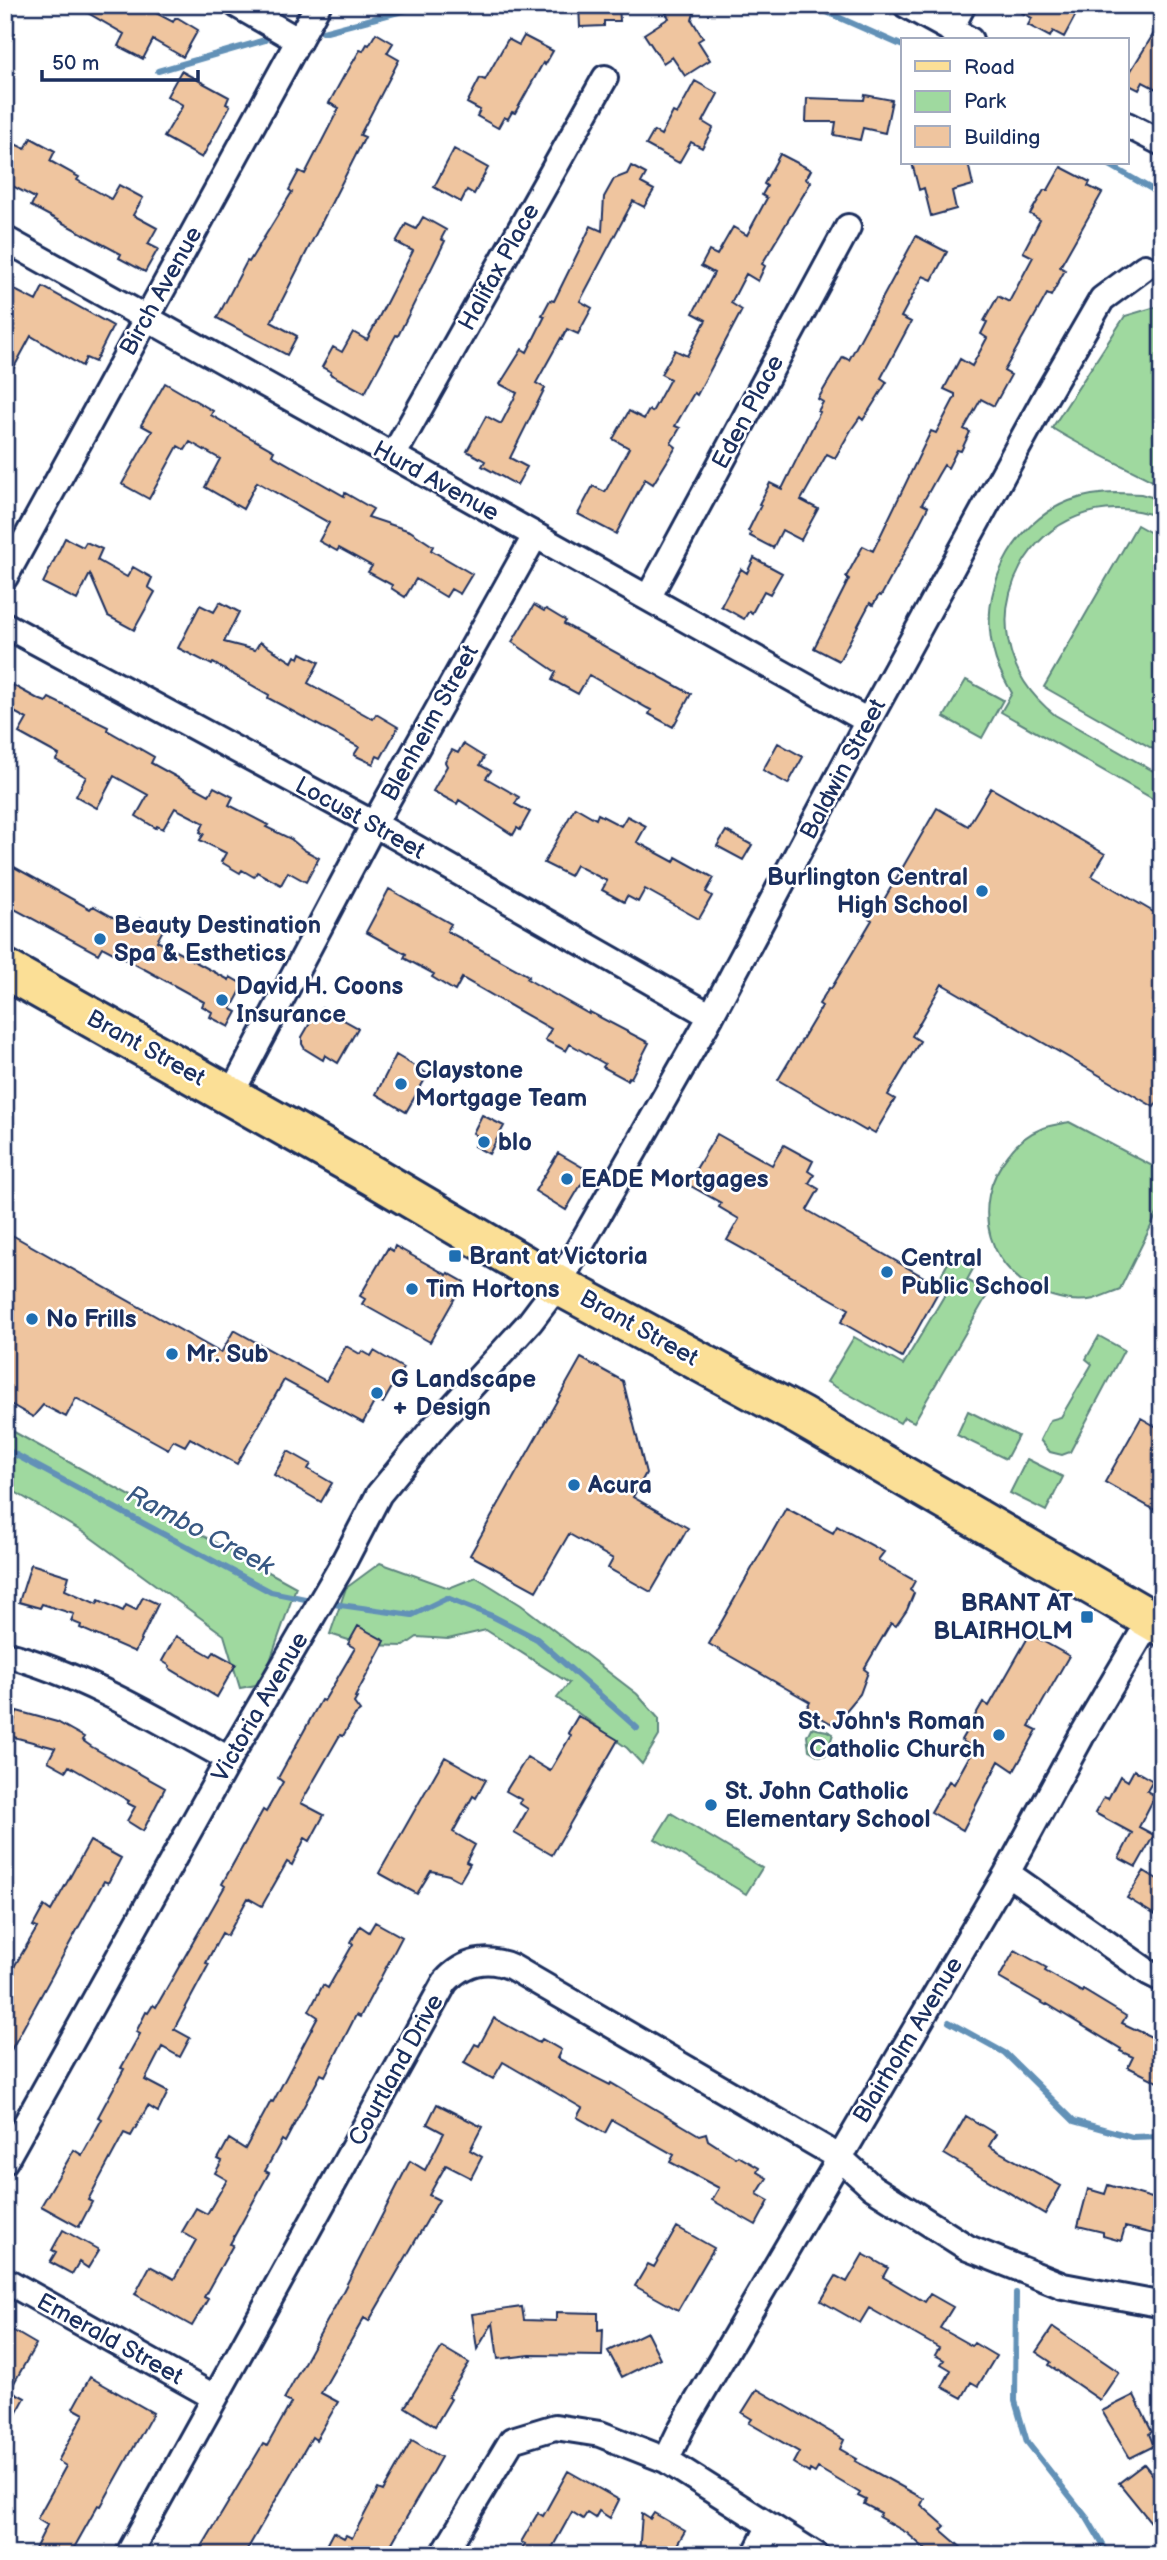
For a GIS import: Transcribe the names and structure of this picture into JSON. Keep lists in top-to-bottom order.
{
  "streets": {
    "main road": ["Brant Street"],
    "street": [
      "Halifax Place",
      "Birch Avenue",
      "Eden Place",
      "Hurd Avenue",
      "Blenheim Street",
      "Baldwin Street",
      "Locust Street",
      "Victoria Avenue",
      "Blairholm Avenue",
      "Courtland Drive",
      "Emerald Street"
    ]
  },
  "crossings": [
    ["Halifax Place", "Hurd Avenue"],
    ["Birch Avenue", "Hurd Avenue"],
    ["Eden Place", "Hurd Avenue"],
    ["Hurd Avenue", "Blenheim Street"],
    ["Hurd Avenue", "Baldwin Street"],
    ["Blenheim Street", "Locust Street"],
    ["Blenheim Street", "Brant Street"],
    ["Baldwin Street", "Locust Street"],
    ["Baldwin Street", "Brant Street"],
    ["Baldwin Street", "Victoria Avenue"],
    ["Brant Street", "Victoria Avenue"],
    ["Brant Street", "Blairholm Avenue"],
    ["Blairholm Avenue", "Courtland Drive"],
    ["Courtland Drive", "Emerald Street"]
  ],
  "water": ["Rambo Creek"],
  "places": {
    "other": [
      "Burlington Central High School",
      "Beauty Destination Spa & Esthetics",
      "David H. Coons Insurance",
      "Claystone Mortgage Team",
      "blo",
      "EADE Mortgages",
      "Central Public School",
      "Tim Hortons",
      "No Frills",
      "Mr. Sub",
      "G Landscape + Design",
      "Acura",
      "St. John's Roman Catholic Church",
      "St. John Catholic Elementary School"
    ],
    "transit": ["Brant at Victoria", "BRANT AT BLAIRHOLM"]
  },
  "legend": ["Road", "Park", "Building"],
  "scale_bar": "50 m"
}
